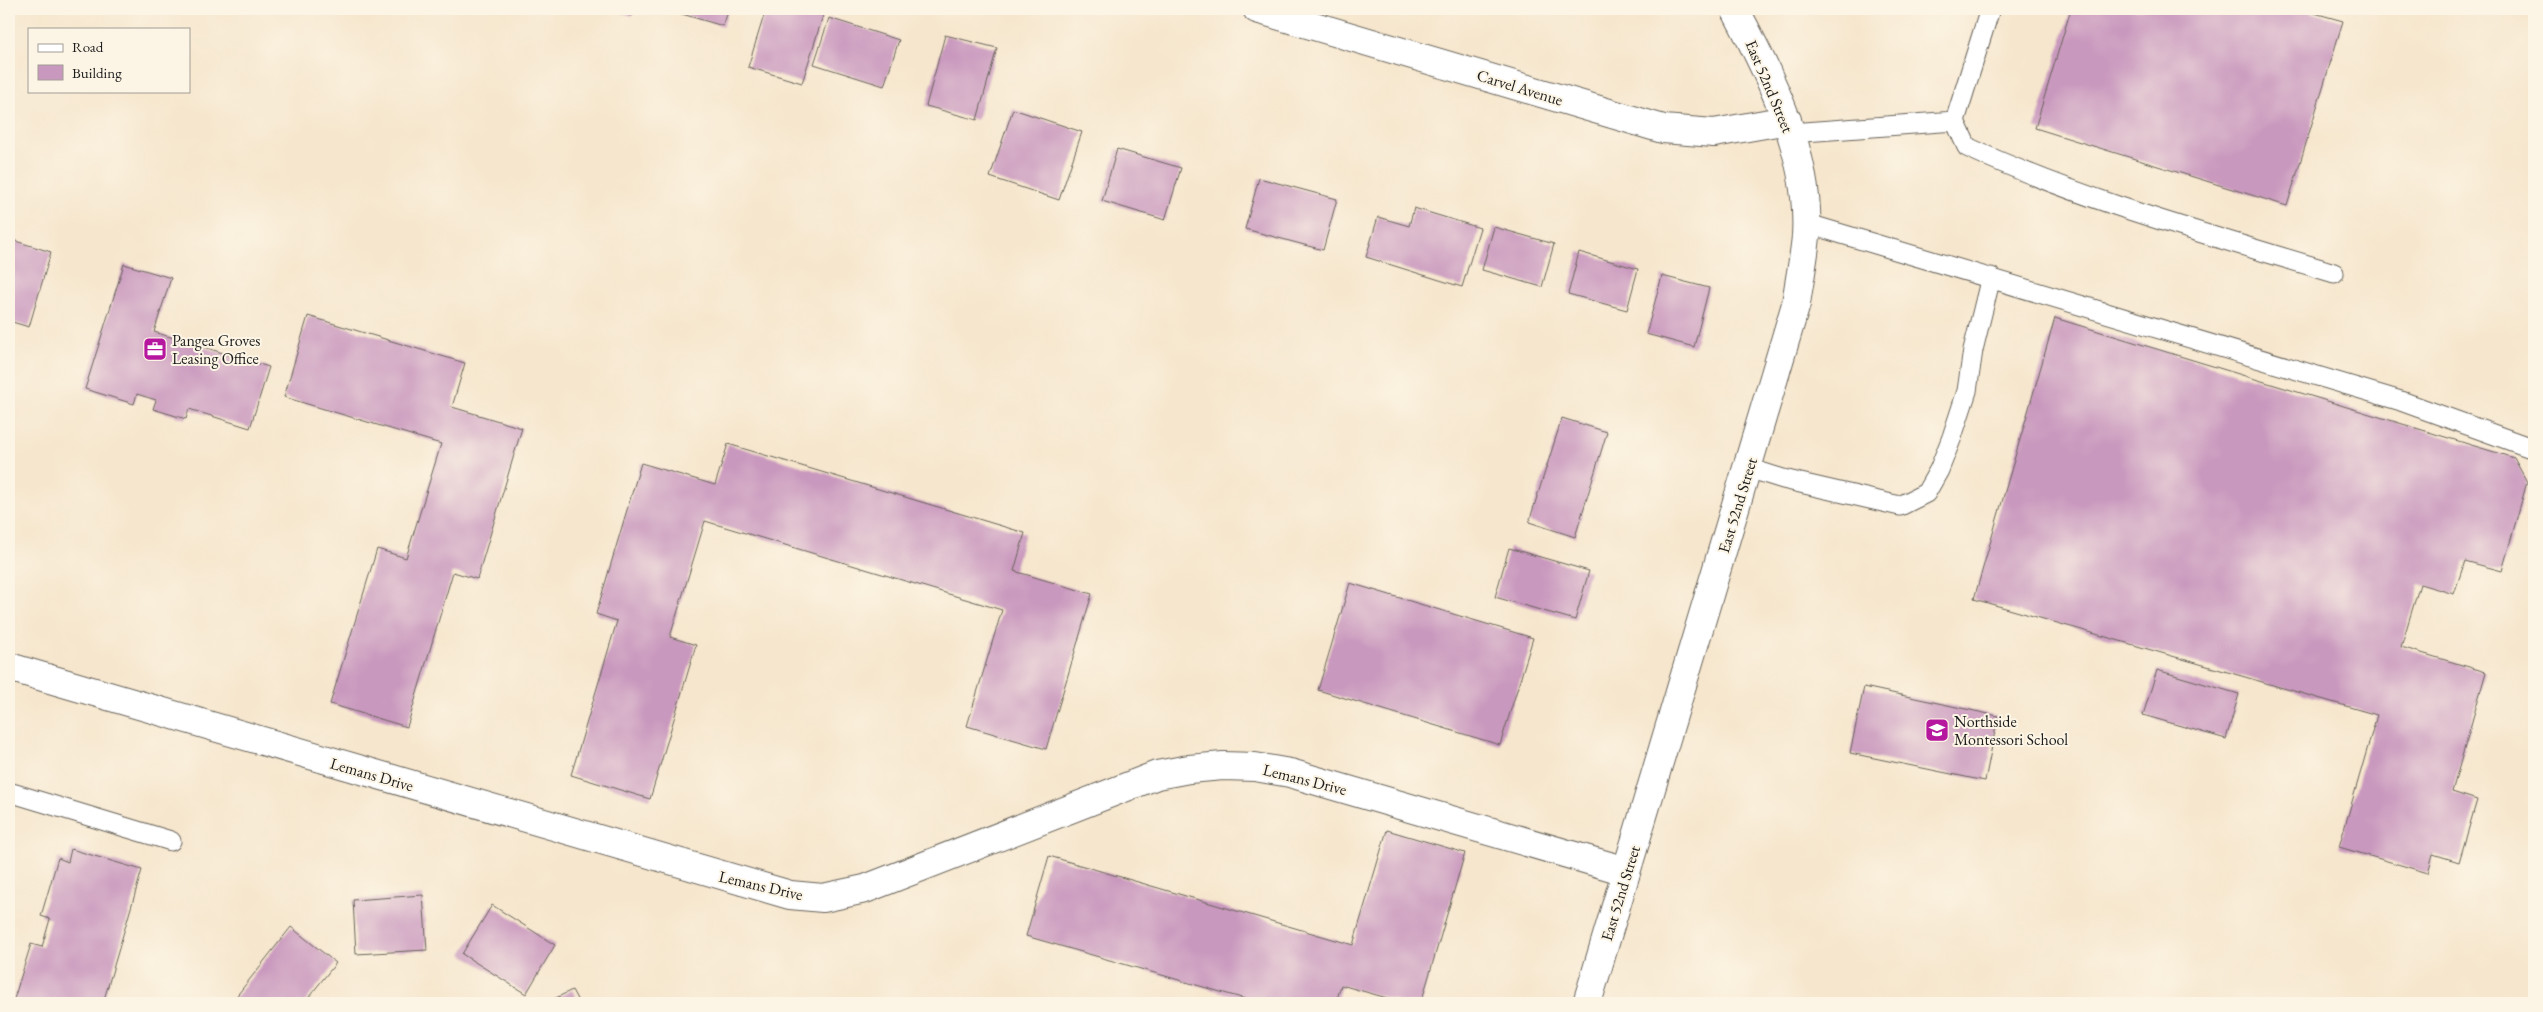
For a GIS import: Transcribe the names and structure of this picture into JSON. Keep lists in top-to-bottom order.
{
  "streets": {
    "street": ["East 52nd Street", "Carvel Avenue", "Lemans Drive"]
  },
  "crossings": [
    ["East 52nd Street", "Carvel Avenue"],
    ["East 52nd Street", "Lemans Drive"]
  ],
  "places": {
    "office": ["Pangea Groves Leasing Office"],
    "school or university": ["Northside Montessori School"]
  },
  "legend": ["Road", "Building"]
}
